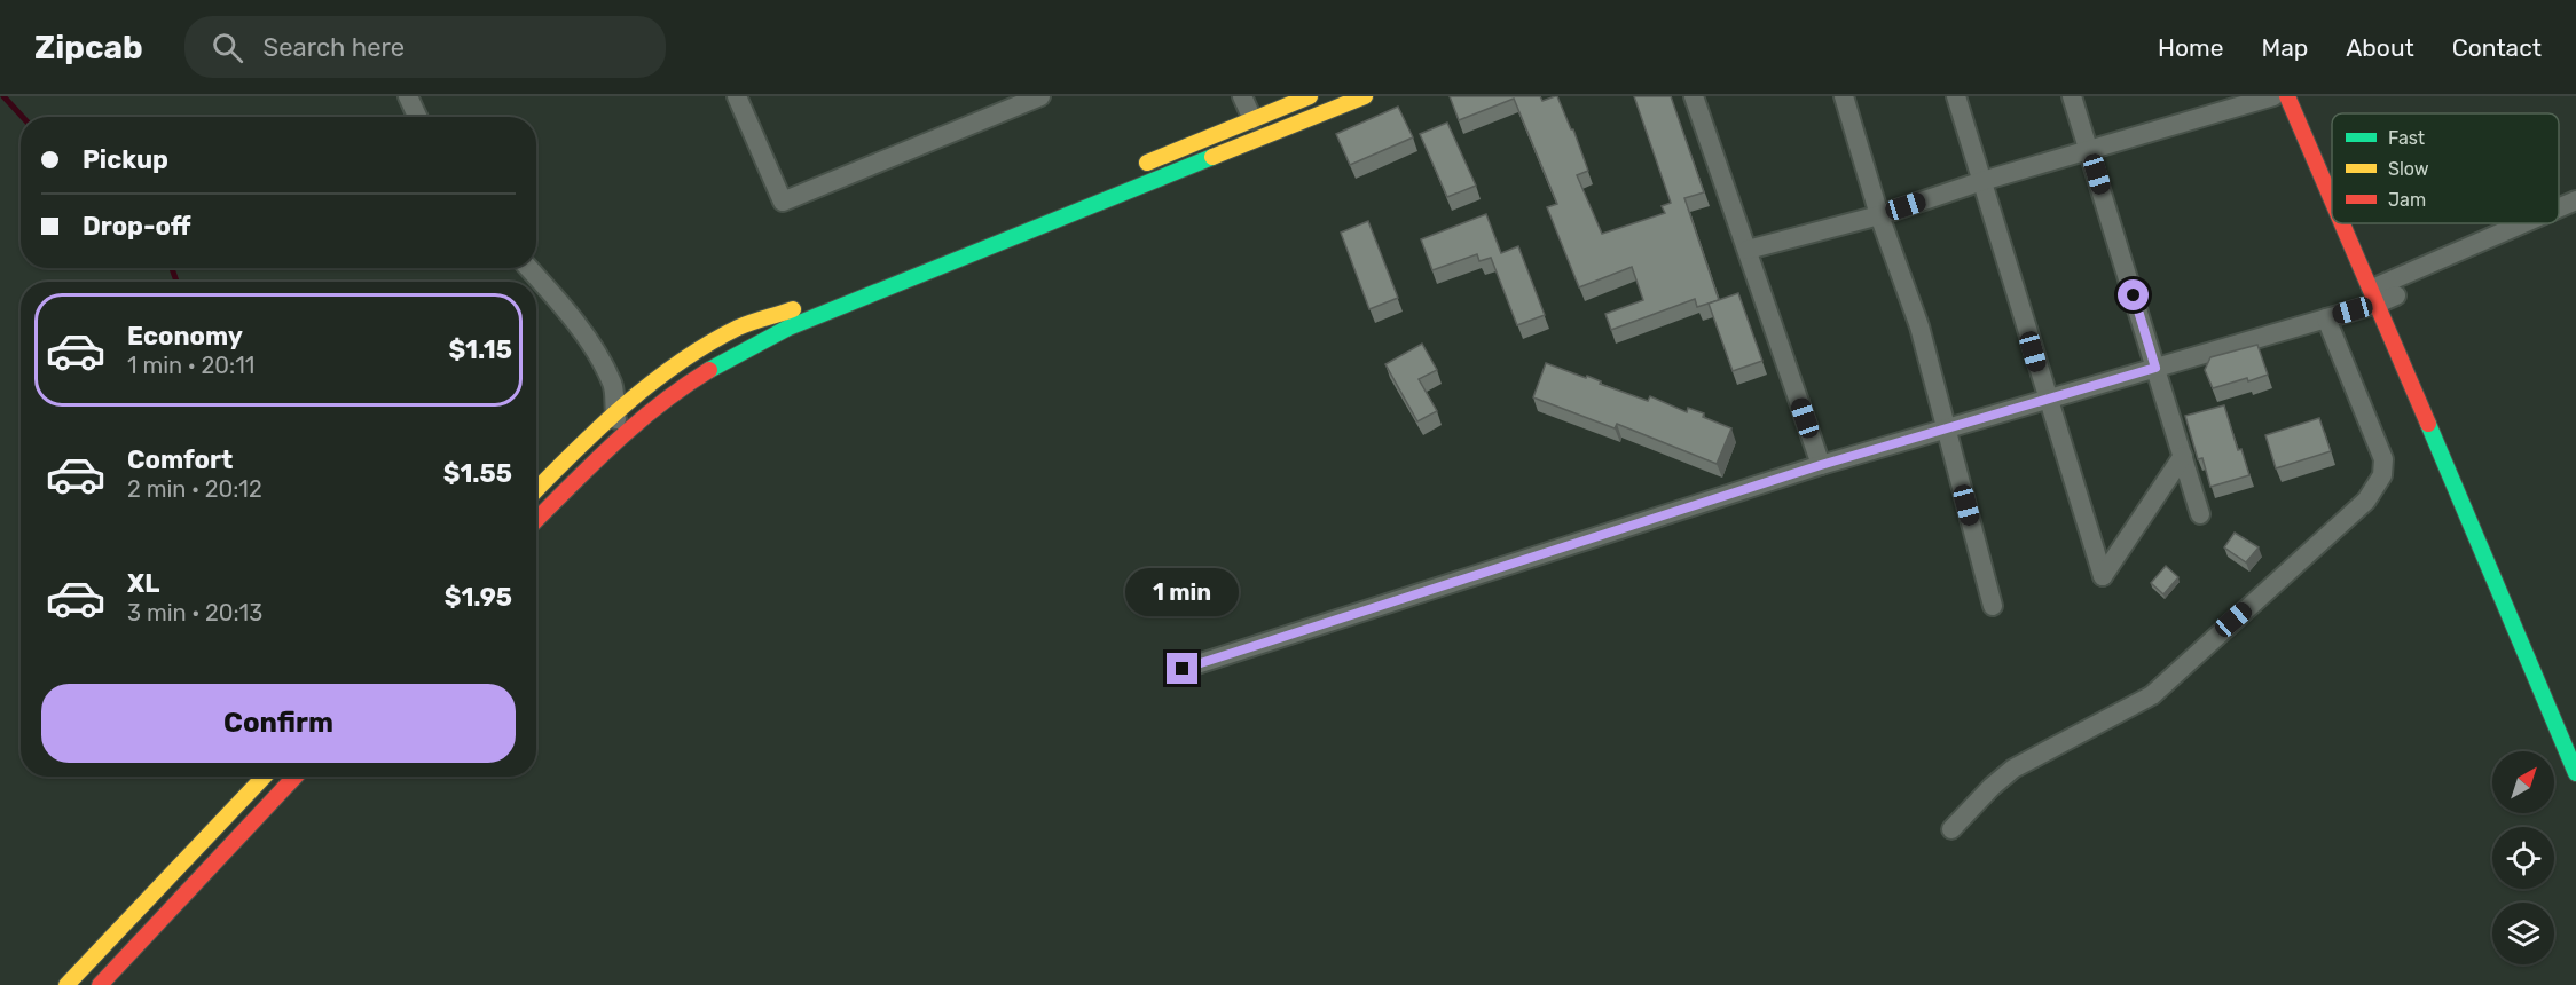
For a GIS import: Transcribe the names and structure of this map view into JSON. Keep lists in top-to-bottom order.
{
  "legend": ["Fast", "Slow", "Jam"],
  "north": "top right",
  "page": {
    "header": "Zipcab",
    "search": "Search here",
    "nav": [
      "Home",
      "Map",
      "About",
      "Contact"
    ],
    "banner": ["Pickup", "Drop-off"],
    "list": [
      {
        "name": "Economy",
        "note": "1 min · 20:11",
        "value": "$1.15"
      },
      {
        "name": "Comfort",
        "note": "2 min · 20:12",
        "value": "$1.55"
      },
      {
        "name": "XL",
        "note": "3 min · 20:13",
        "value": "$1.95"
      }
    ],
    "bubble": "1 min",
    "buttons": "Confirm"
  }
}
